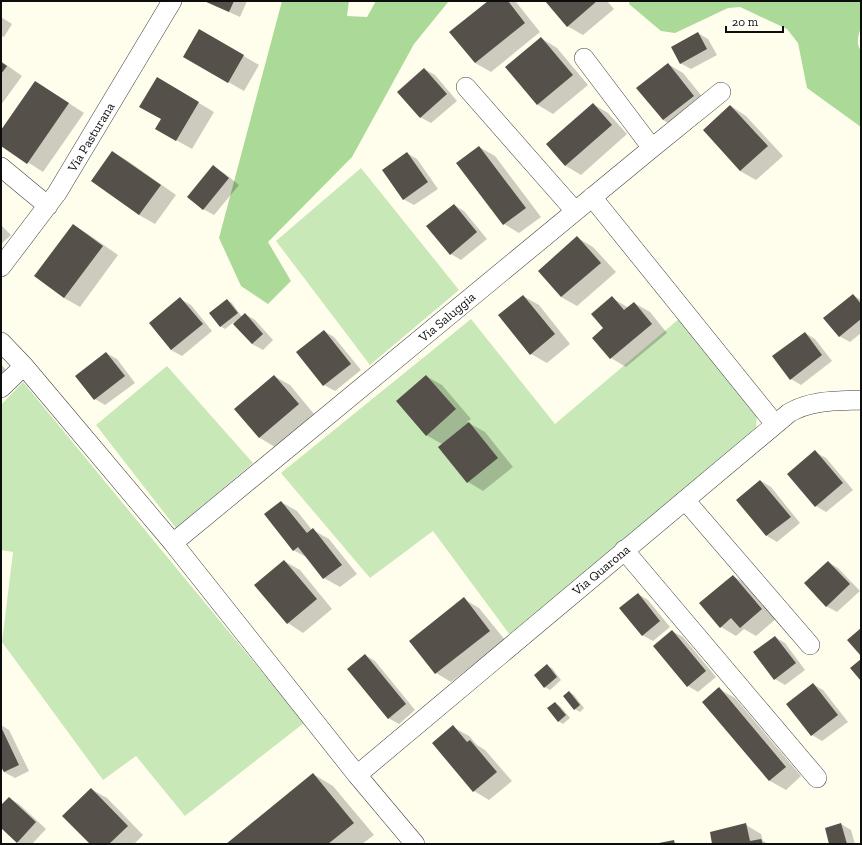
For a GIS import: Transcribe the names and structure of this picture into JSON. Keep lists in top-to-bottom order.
{
  "streets": {
    "street": ["Via Pasturana", "Via Saluggia", "Via Quarona"]
  },
  "scale_bar": "20 m"
}
